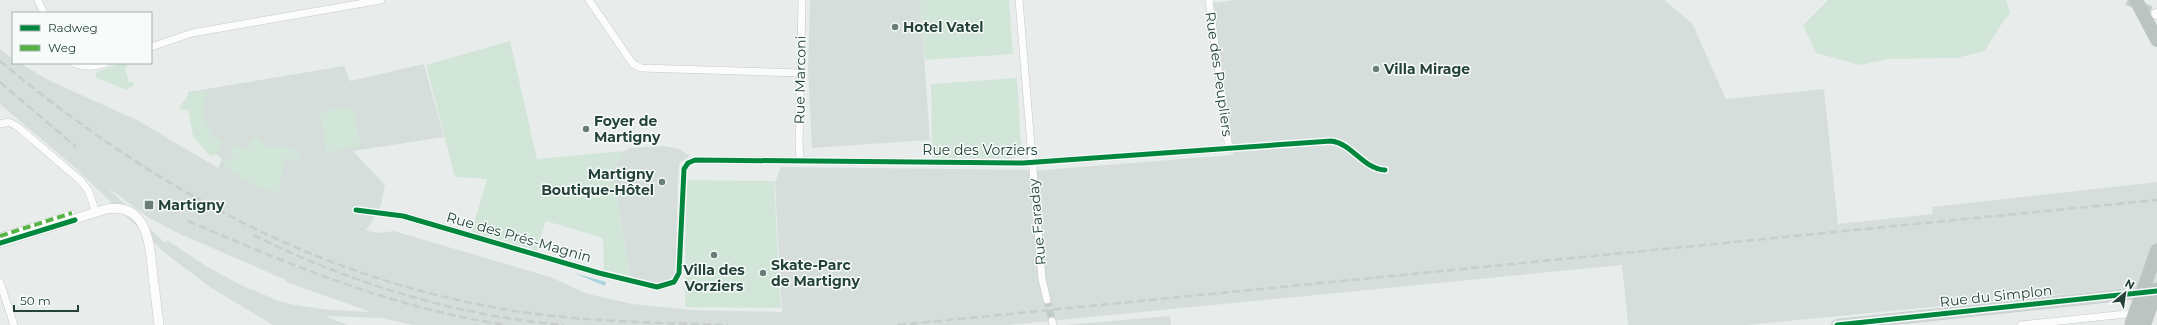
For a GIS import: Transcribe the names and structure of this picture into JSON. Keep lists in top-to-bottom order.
{
  "streets": {
    "main road": ["Rue du Simplon"],
    "street": [
      "Rue des Peupliers",
      "Rue Marconi",
      "Rue des Vorziers",
      "Rue Faraday",
      "Rue des Prés-Magnin"
    ]
  },
  "crossings": [
    ["Rue des Peupliers", "Rue des Vorziers"],
    ["Rue Marconi", "Rue des Vorziers"],
    ["Rue des Vorziers", "Rue Faraday"],
    ["Rue des Vorziers", "Rue des Prés-Magnin"]
  ],
  "places": {
    "other": [
      "Hotel Vatel",
      "Villa Mirage",
      "Foyer de Martigny",
      "Martigny Boutique-Hôtel",
      "Villa des Vorziers",
      "Skate-Parc de Martigny"
    ],
    "transit": ["Martigny"]
  },
  "legend": ["Radweg", "Weg"],
  "scale_bar": "50 m",
  "north": "top right"
}
